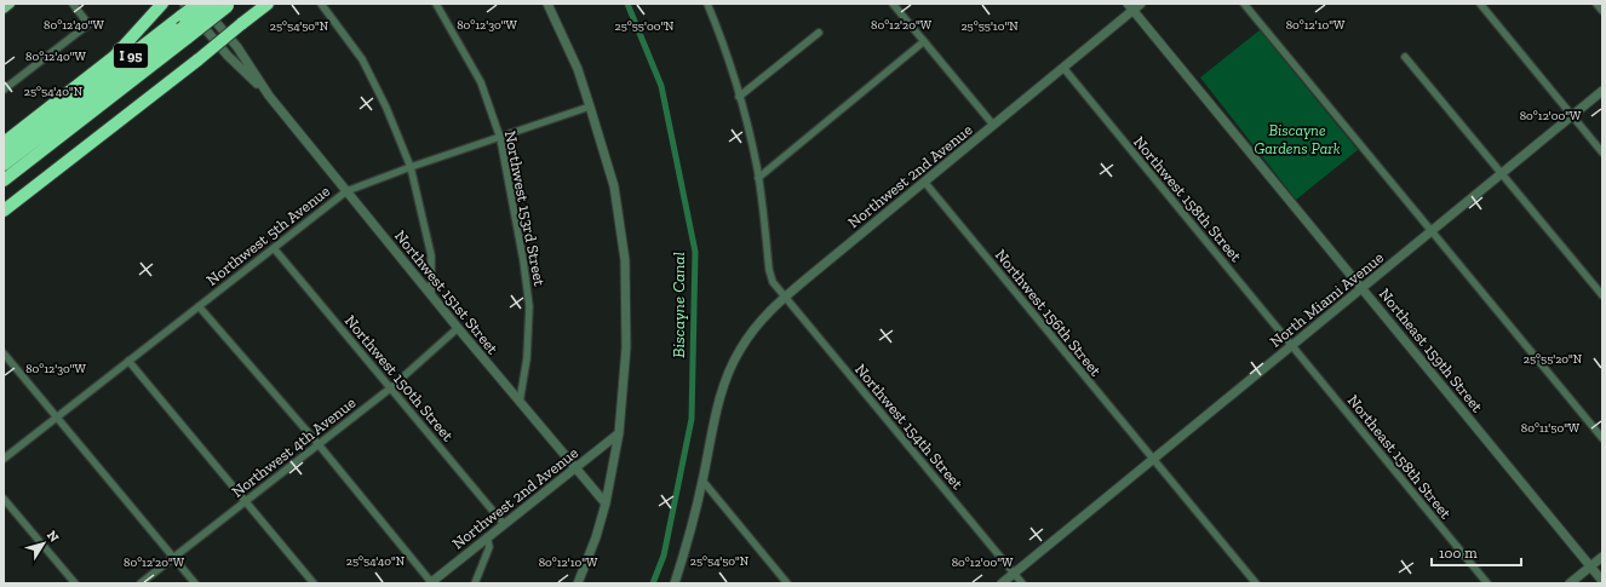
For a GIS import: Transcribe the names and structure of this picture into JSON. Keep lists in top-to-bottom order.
{
  "streets": {
    "highway": ["I 95"],
    "street": [
      "Northwest 2nd Avenue",
      "Northwest 158th Street",
      "Northwest 153rd Street",
      "Northwest 5th Avenue",
      "Northwest 151st Street",
      "North Miami Avenue",
      "Northwest 156th Street",
      "Northeast 159th Street",
      "Northwest 150th Street",
      "Northwest 154th Street",
      "Northwest 4th Avenue",
      "Northeast 158th Street"
    ]
  },
  "crossings": [
    ["I 95", "Northwest 151st Street"],
    ["Northwest 2nd Avenue", "Northwest 158th Street"],
    ["Northwest 2nd Avenue", "Northwest 151st Street"],
    ["Northwest 2nd Avenue", "Northwest 156th Street"],
    ["Northwest 2nd Avenue", "Northeast 159th Street"],
    ["Northwest 2nd Avenue", "Northwest 150th Street"],
    ["Northwest 2nd Avenue", "Northwest 154th Street"],
    ["Northwest 158th Street", "North Miami Avenue"],
    ["Northwest 158th Street", "Northeast 158th Street"],
    ["Northwest 153rd Street", "Northwest 5th Avenue"],
    ["Northwest 153rd Street", "Northwest 151st Street"],
    ["Northwest 5th Avenue", "Northwest 151st Street"],
    ["Northwest 5th Avenue", "Northwest 150th Street"],
    ["Northwest 151st Street", "Northwest 4th Avenue"],
    ["North Miami Avenue", "Northwest 156th Street"],
    ["North Miami Avenue", "Northeast 159th Street"],
    ["North Miami Avenue", "Northwest 154th Street"],
    ["North Miami Avenue", "Northeast 158th Street"],
    ["Northwest 150th Street", "Northwest 4th Avenue"]
  ],
  "water": ["Biscayne Canal"],
  "parks": ["Biscayne Gardens Park"],
  "scale_bar": "100 m",
  "north": "top right",
  "coordinates": [
    "80°12'40\"W",
    "80°12'30\"W",
    "80°12'20\"W",
    "80°12'10\"W",
    "25°54'50\"N",
    "25°55'00\"N",
    "25°55'10\"N",
    "25°54'40\"N",
    "80°12'00\"W",
    "25°55'20\"N",
    "80°11'50\"W"
  ]
}
